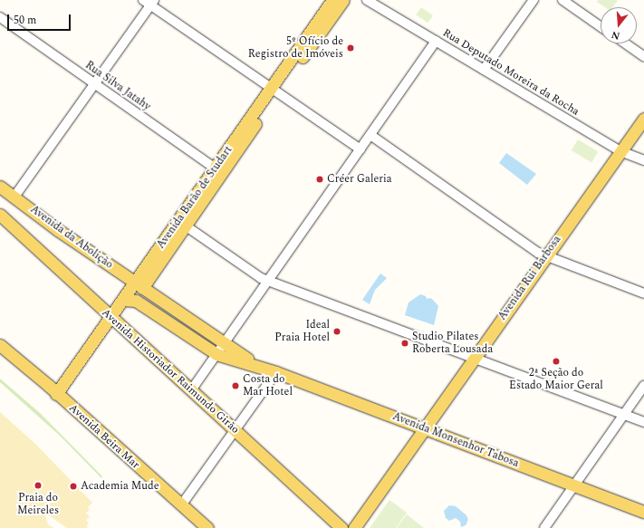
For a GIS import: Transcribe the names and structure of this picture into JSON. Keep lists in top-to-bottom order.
{
  "streets": {
    "main road": [
      "Avenida Barão de Studart",
      "Avenida da Abolição",
      "Avenida Rui Barbosa",
      "Avenida Historiador Raimundo Girão",
      "Avenida Beira Mar",
      "Avenida Monsenhor Tabosa"
    ],
    "street": ["Rua Deputado Moreira da Rocha", "Rua Silva Jatahy"]
  },
  "crossings": [
    ["Rua Deputado Moreira da Rocha", "Avenida Rui Barbosa"],
    ["Rua Silva Jatahy", "Avenida Barão de Studart"],
    ["Avenida Barão de Studart", "Avenida da Abolição"],
    ["Avenida Barão de Studart", "Avenida Historiador Raimundo Girão"],
    ["Avenida Barão de Studart", "Avenida Beira Mar"],
    ["Avenida Barão de Studart", "Avenida Monsenhor Tabosa"],
    ["Avenida da Abolição", "Avenida Monsenhor Tabosa"],
    ["Avenida Rui Barbosa", "Avenida Monsenhor Tabosa"]
  ],
  "places": [
    "5º Ofício de Registro de Imóveis",
    "Créer Galeria",
    "Ideal Praia Hotel",
    "Studio Pilates Roberta Lousada",
    "2ª Seção do Estado Maior Geral",
    "Costa do Mar Hotel",
    "Praia do Meireles",
    "Academia Mude"
  ],
  "scale_bar": "50 m",
  "north": "bottom"
}
